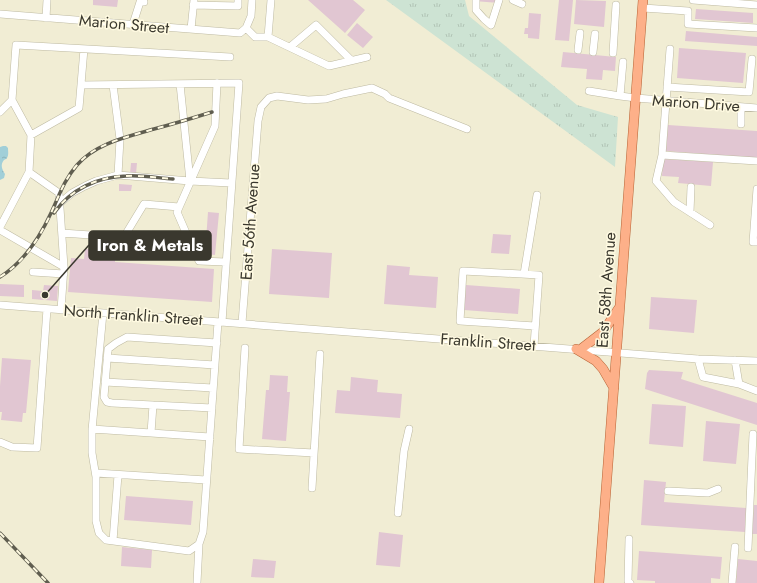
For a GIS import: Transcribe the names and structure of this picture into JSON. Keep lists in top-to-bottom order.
{
  "streets": {
    "main road": ["East 58th Avenue"],
    "street": [
      "Marion Street",
      "Marion Drive",
      "East 56th Avenue",
      "North Franklin Street",
      "Franklin Street"
    ]
  },
  "crossings": [
    ["Marion Drive", "East 58th Avenue"],
    ["East 56th Avenue", "Franklin Street"],
    ["East 58th Avenue", "Franklin Street"],
    ["North Franklin Street", "Franklin Street"]
  ],
  "places": ["Iron & Metals"]
}
